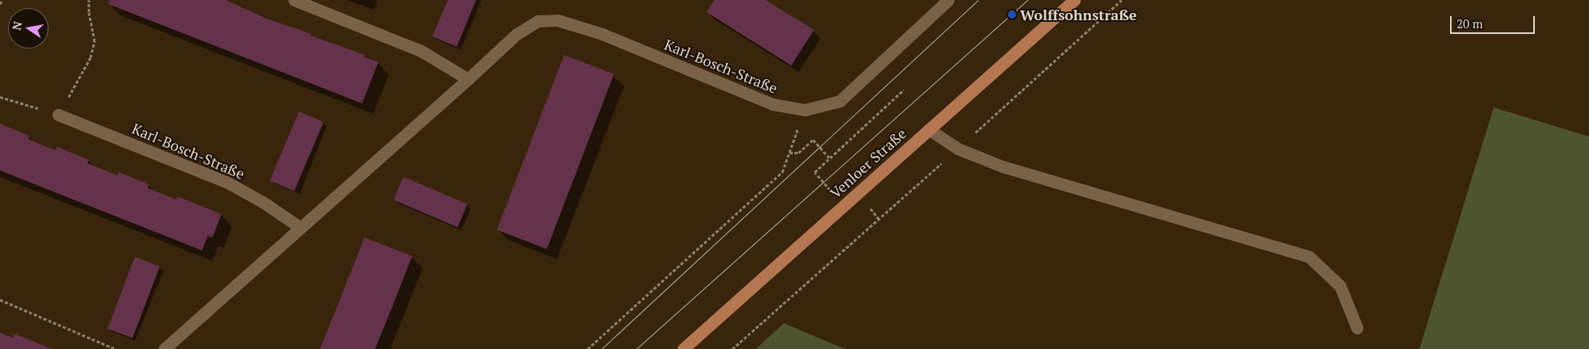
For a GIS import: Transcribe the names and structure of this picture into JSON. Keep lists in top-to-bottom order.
{
  "streets": {
    "main road": ["Venloer Straße"],
    "street": ["Karl-Bosch-Straße"]
  },
  "places": ["Wolffsohnstraße"],
  "scale_bar": "20 m",
  "north": "left"
}
